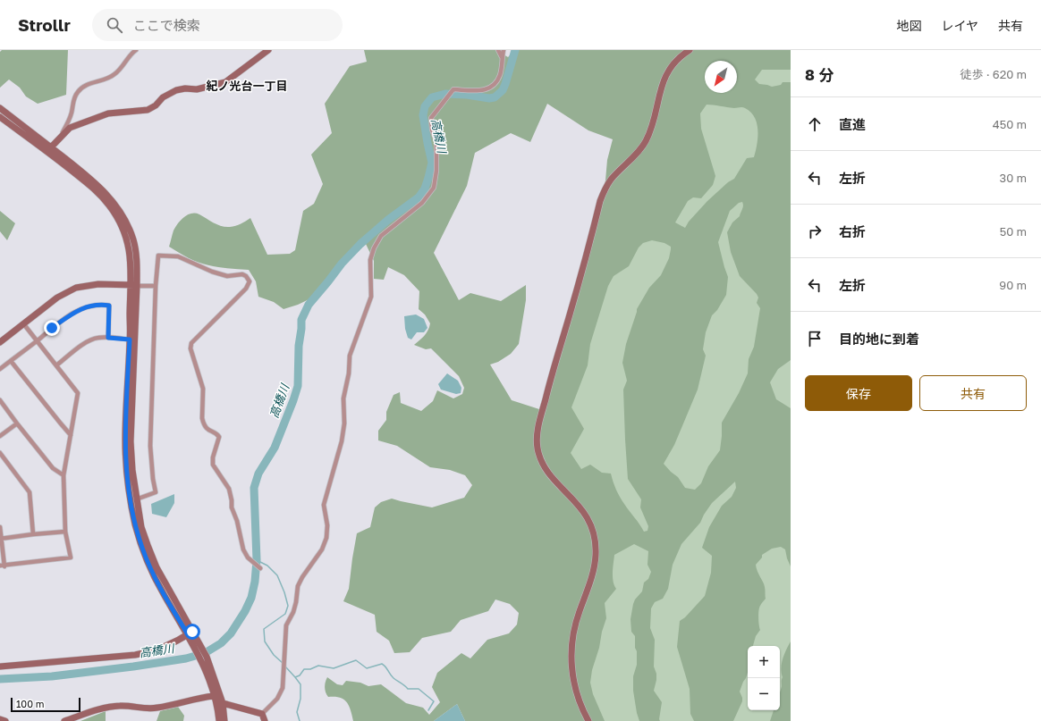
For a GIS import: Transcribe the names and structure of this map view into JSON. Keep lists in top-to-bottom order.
{
  "districts": ["紀ノ光台一丁目"],
  "water": ["高橋川"],
  "scale_bar": "100 m",
  "north": "bottom left",
  "page": {
    "header": "Strollr",
    "search": "ここで検索",
    "nav": ["地図", "レイヤ", "共有"],
    "heading": ["8 分", "徒歩 · 620 m"],
    "list": [
      ["直進", "450 m"],
      ["左折", "30 m"],
      ["右折", "50 m"],
      ["左折", "90 m"],
      "目的地に到着"
    ],
    "buttons": ["保存", "共有"],
    "map_buttons": ["+", "−"],
    "scale": "100 m"
  }
}
